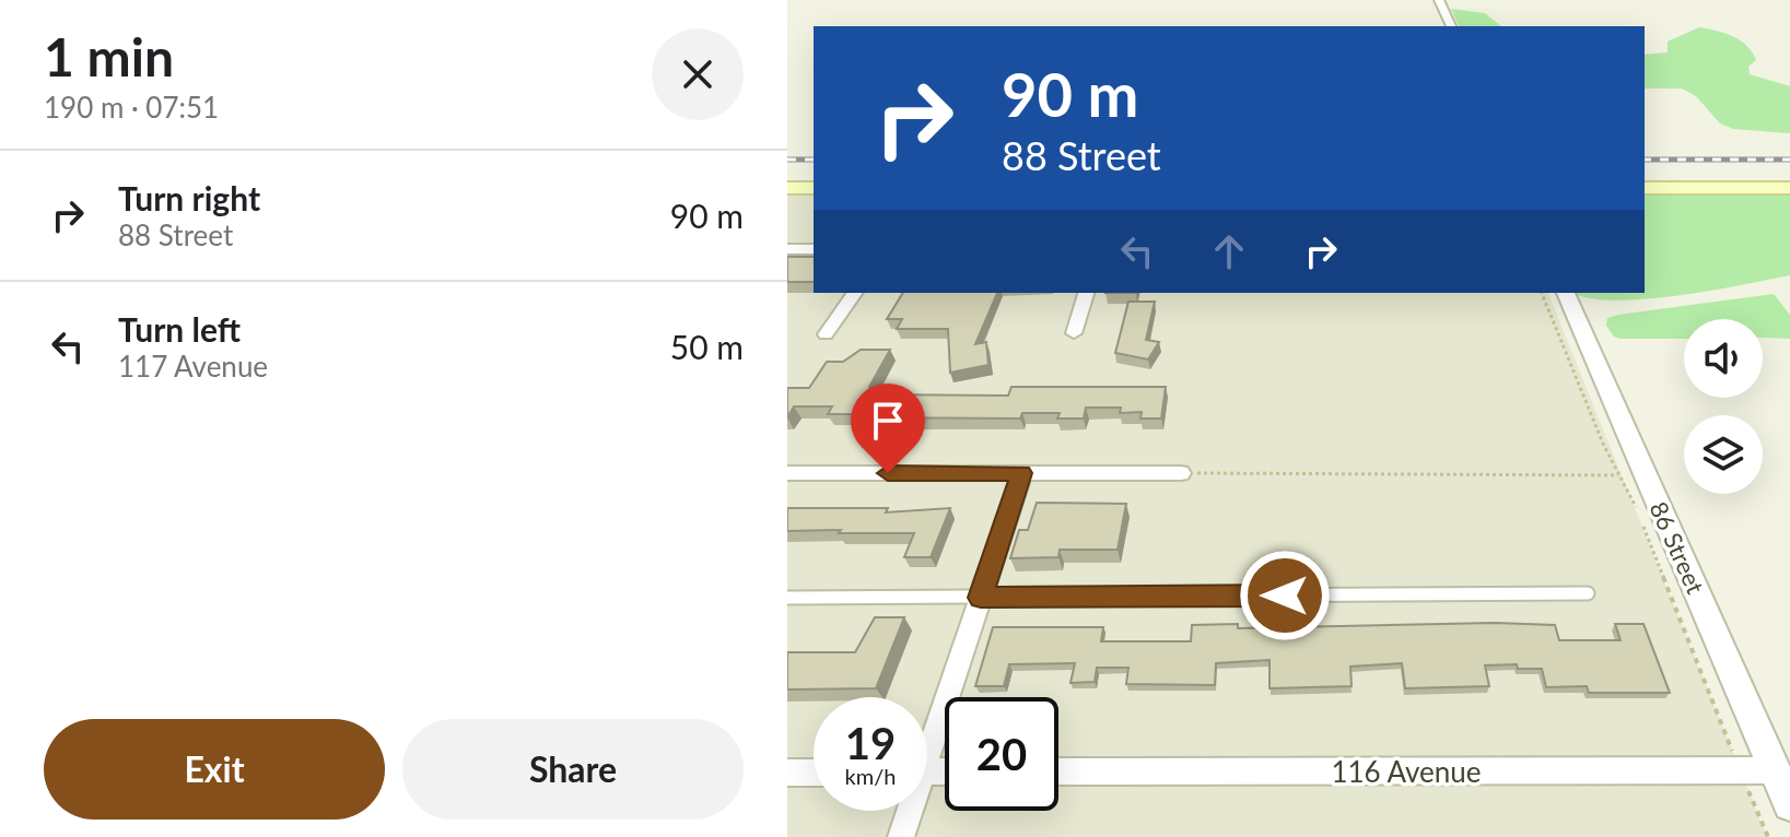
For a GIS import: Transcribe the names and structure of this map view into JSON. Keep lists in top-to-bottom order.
{
  "streets": {
    "street": ["86 Street", "116 Avenue"]
  },
  "crossings": [
    ["86 Street", "116 Avenue"]
  ],
  "page": {
    "heading": ["1 min", "190 m · 07:51"],
    "turn": ["90 m", "88 Street"],
    "list": [
      {
        "name": "Turn right",
        "note": "88 Street",
        "value": "90 m"
      },
      {
        "name": "Turn left",
        "note": "117 Avenue",
        "value": "50 m"
      }
    ],
    "speed": "19 km/h",
    "limit": "20",
    "buttons": ["Exit", "Share"]
  }
}
